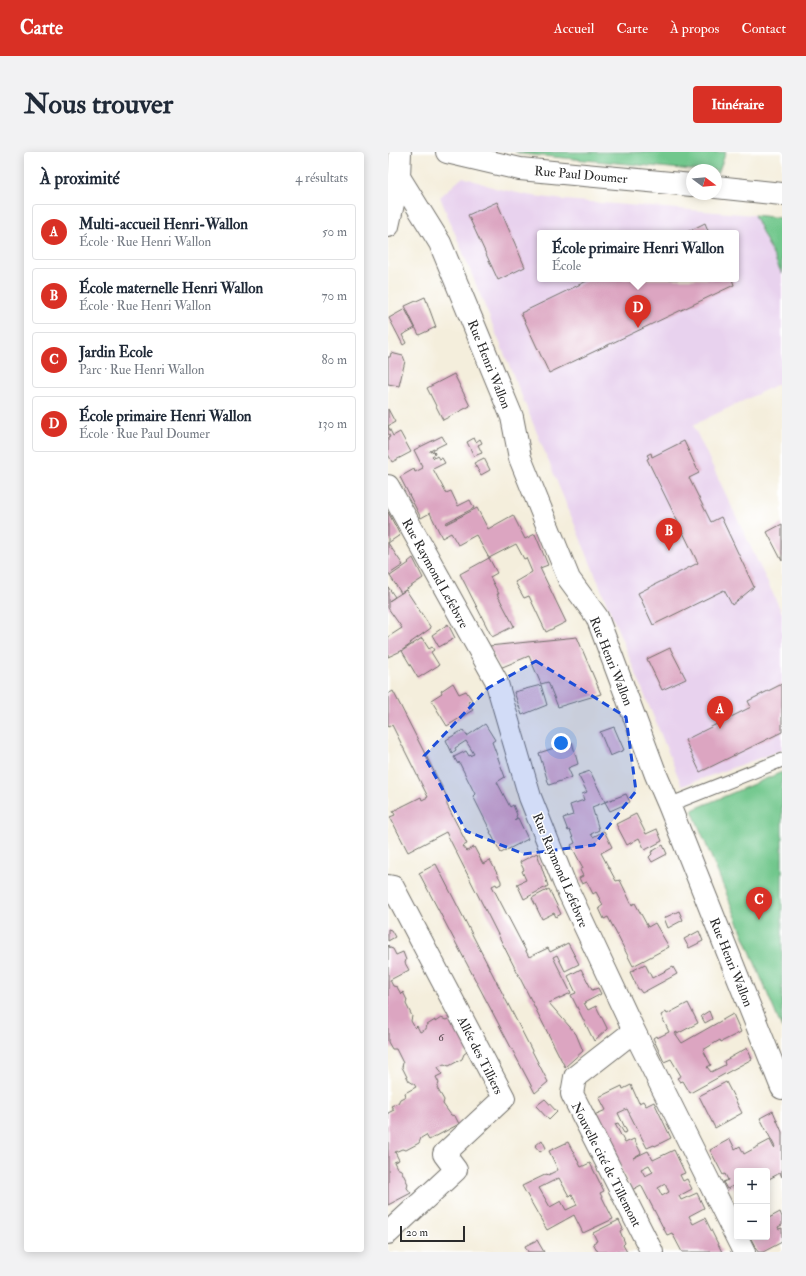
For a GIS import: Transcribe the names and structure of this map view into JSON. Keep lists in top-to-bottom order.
{
  "streets": {
    "street": [
      "Rue Paul Doumer",
      "Rue Henri Wallon",
      "Rue Raymond Lefebvre",
      "Allée des Tilliers",
      "Nouvelle cité de Tillemont"
    ]
  },
  "crossings": [
    ["Rue Raymond Lefebvre", "Nouvelle cité de Tillemont"]
  ],
  "house_numbers": ["6"],
  "scale_bar": "20 m",
  "north": "right",
  "page": {
    "header": "Carte",
    "nav": [
      "Accueil",
      "Carte",
      "À propos",
      "Contact"
    ],
    "buttons": "Itinéraire",
    "title": "Nous trouver",
    "heading": ["À proximité", "4 résultats"],
    "list": [
      {
        "mark": "A",
        "name": "Multi-accueil Henri-Wallon",
        "note": "École · Rue Henri Wallon",
        "value": "50 m"
      },
      {
        "mark": "B",
        "name": "École maternelle Henri Wallon",
        "note": "École · Rue Henri Wallon",
        "value": "70 m"
      },
      {
        "mark": "C",
        "name": "Jardin Ecole",
        "note": "Parc · Rue Henri Wallon",
        "value": "80 m"
      },
      {
        "mark": "D",
        "name": "École primaire Henri Wallon",
        "note": "École · Rue Paul Doumer",
        "value": "130 m"
      }
    ],
    "popup": ["École primaire Henri Wallon", "École"],
    "pins": [
      "D",
      "B",
      "A",
      "C"
    ],
    "map_buttons": ["+", "−"],
    "scale": "20 m"
  }
}
